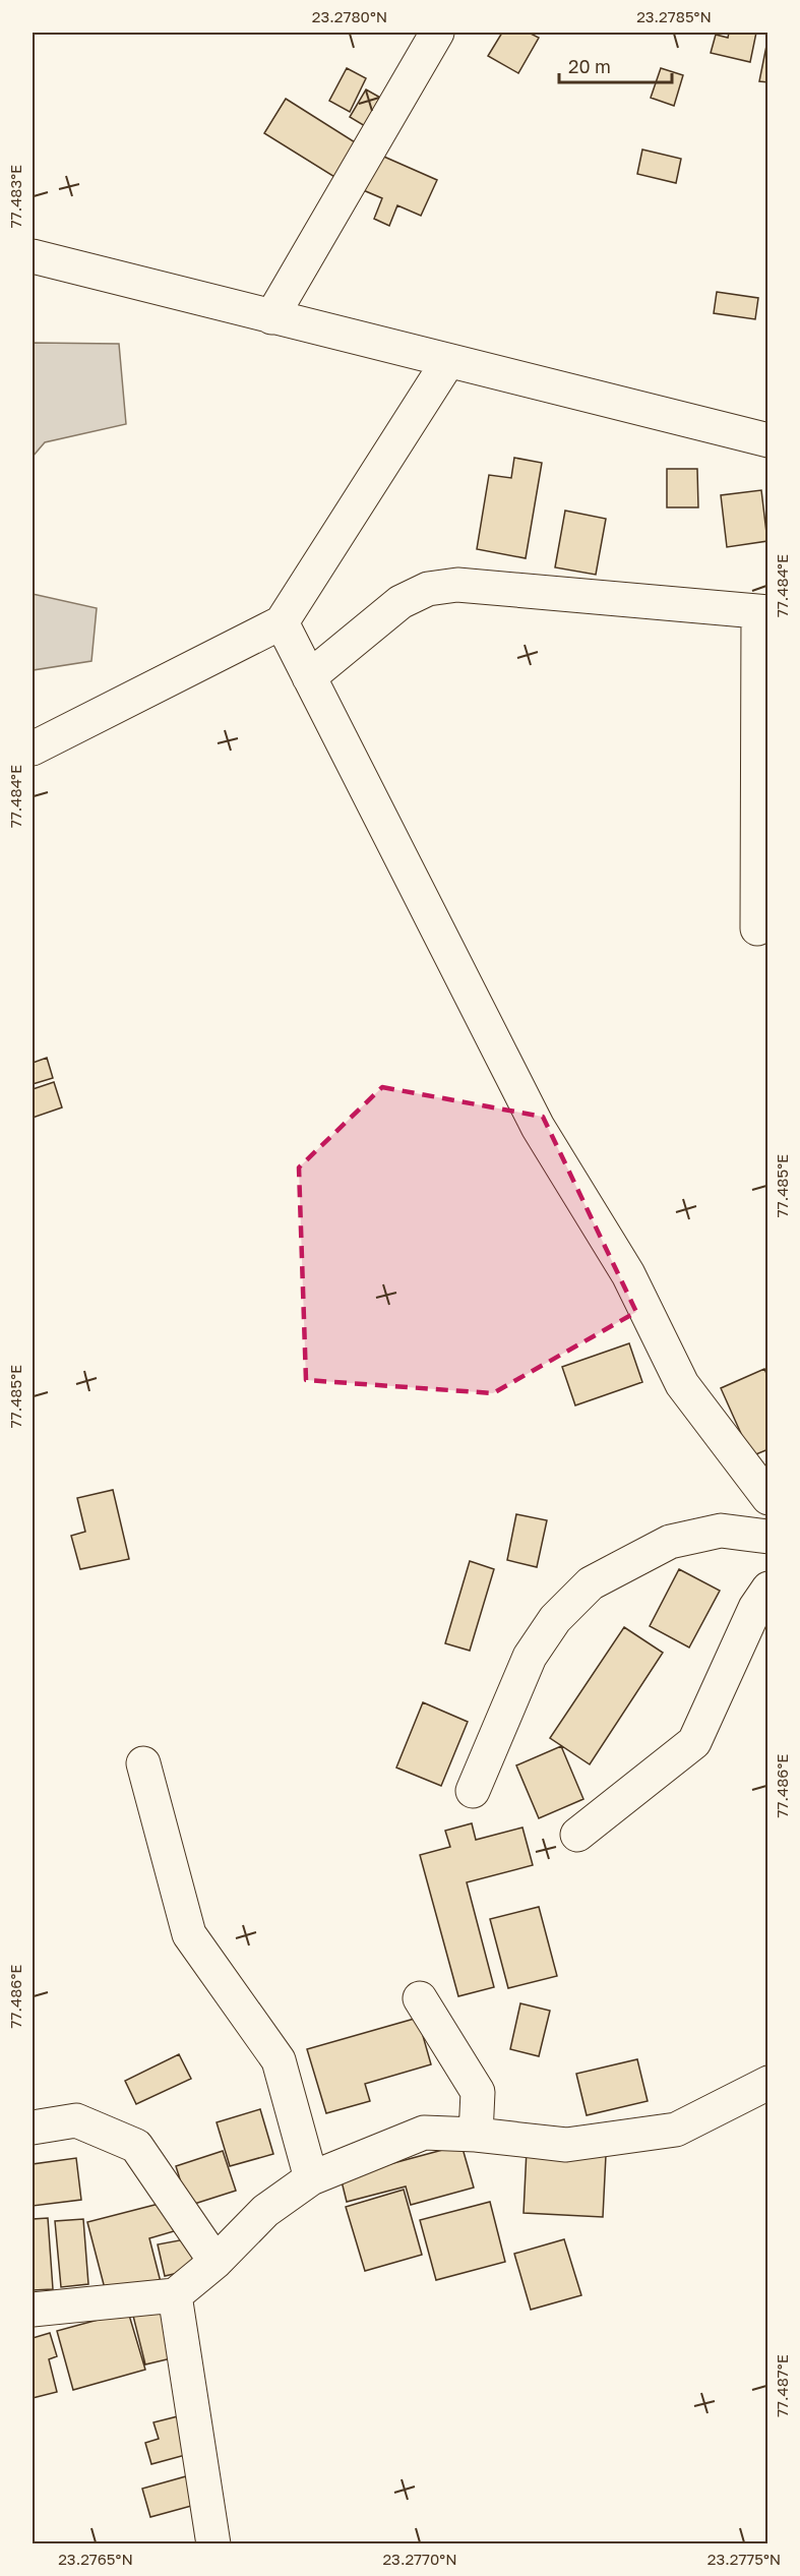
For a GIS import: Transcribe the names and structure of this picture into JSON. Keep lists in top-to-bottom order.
{
  "scale_bar": "20 m",
  "coordinates": [
    "23.2780°N",
    "23.2785°N",
    "77.483°E",
    "77.484°E",
    "77.485°E",
    "77.486°E",
    "77.487°E",
    "23.2765°N",
    "23.2770°N",
    "23.2775°N"
  ]
}
